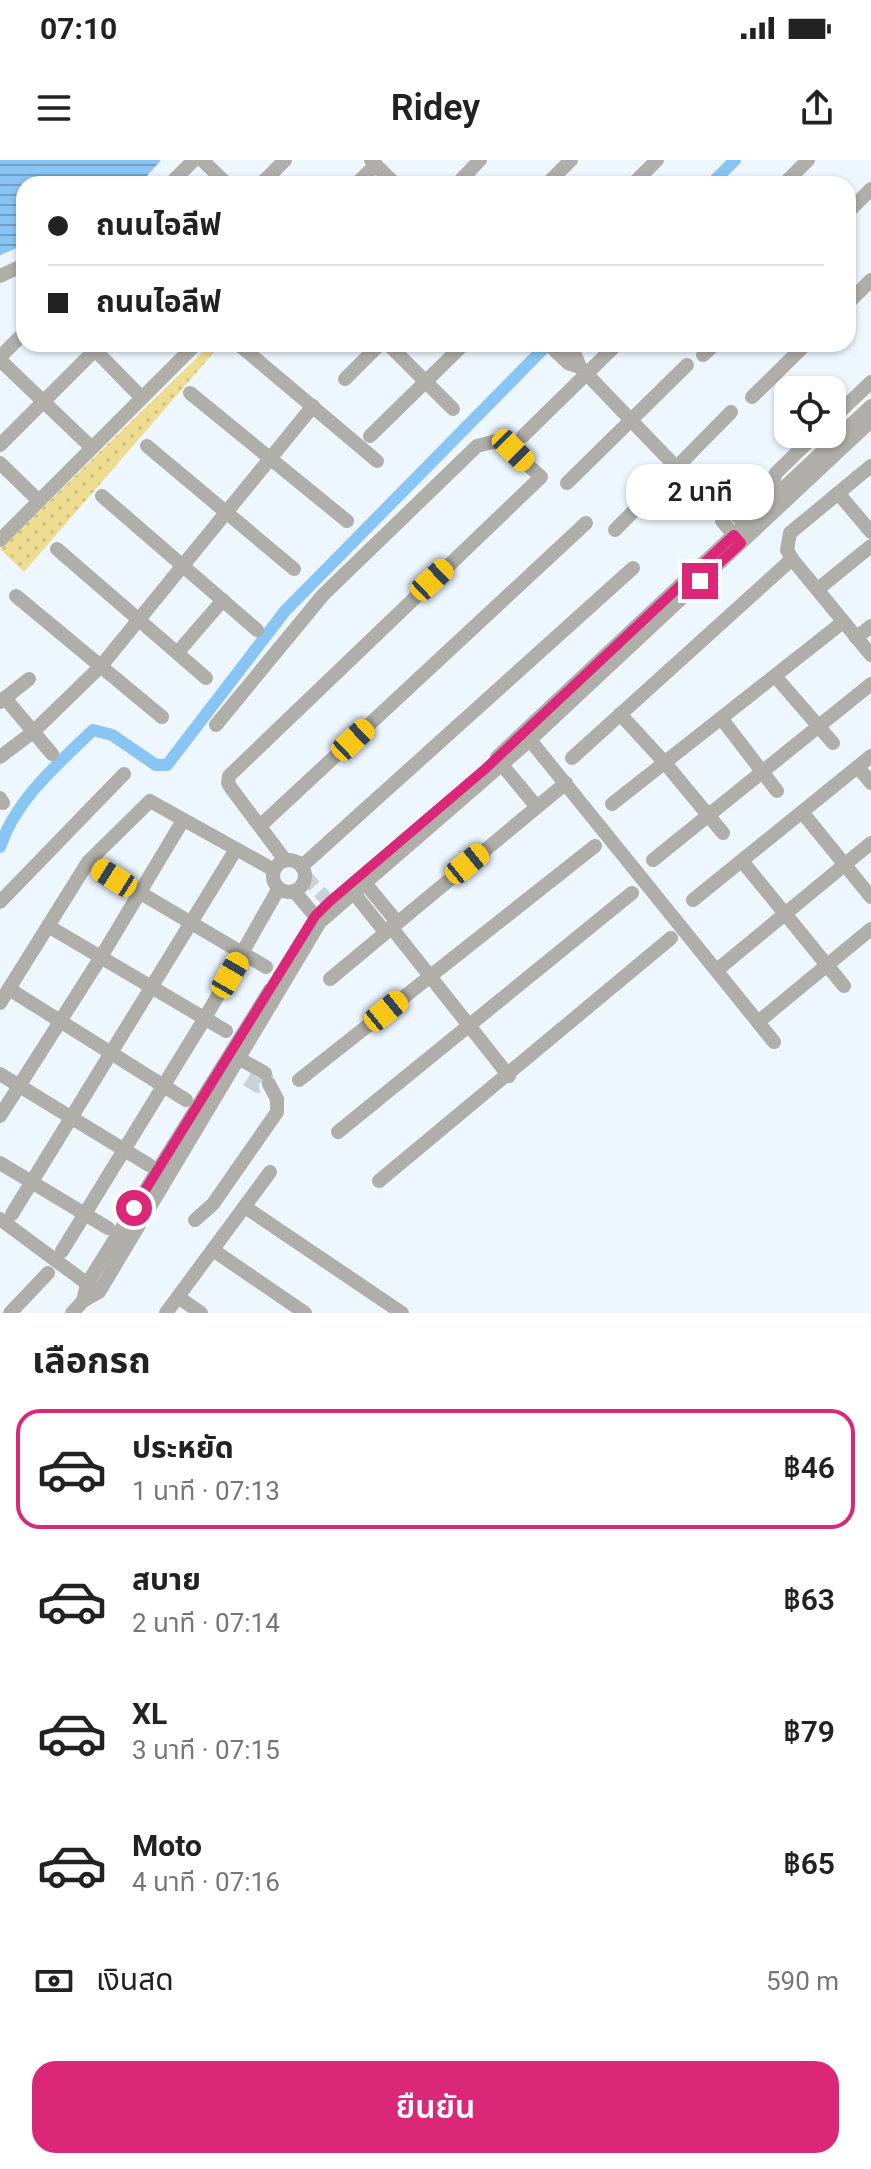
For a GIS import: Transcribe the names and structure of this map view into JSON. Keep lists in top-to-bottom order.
{
  "page": {
    "status": "07:10",
    "header": "Ridey",
    "banner": ["ถนนไอลีฟ", "ถนนไอลีฟ"],
    "bubble": "2 นาที",
    "heading": "เลือกรถ",
    "list": [
      {
        "name": "ประหยัด",
        "note": "1 นาที · 07:13",
        "value": "฿46"
      },
      {
        "name": "สบาย",
        "note": "2 นาที · 07:14",
        "value": "฿63"
      },
      {
        "name": "XL",
        "note": "3 นาที · 07:15",
        "value": "฿79"
      },
      {
        "name": "Moto",
        "note": "4 นาที · 07:16",
        "value": "฿65"
      }
    ],
    "pay": ["เงินสด", "590 m"],
    "buttons": "ยืนยัน"
  }
}
